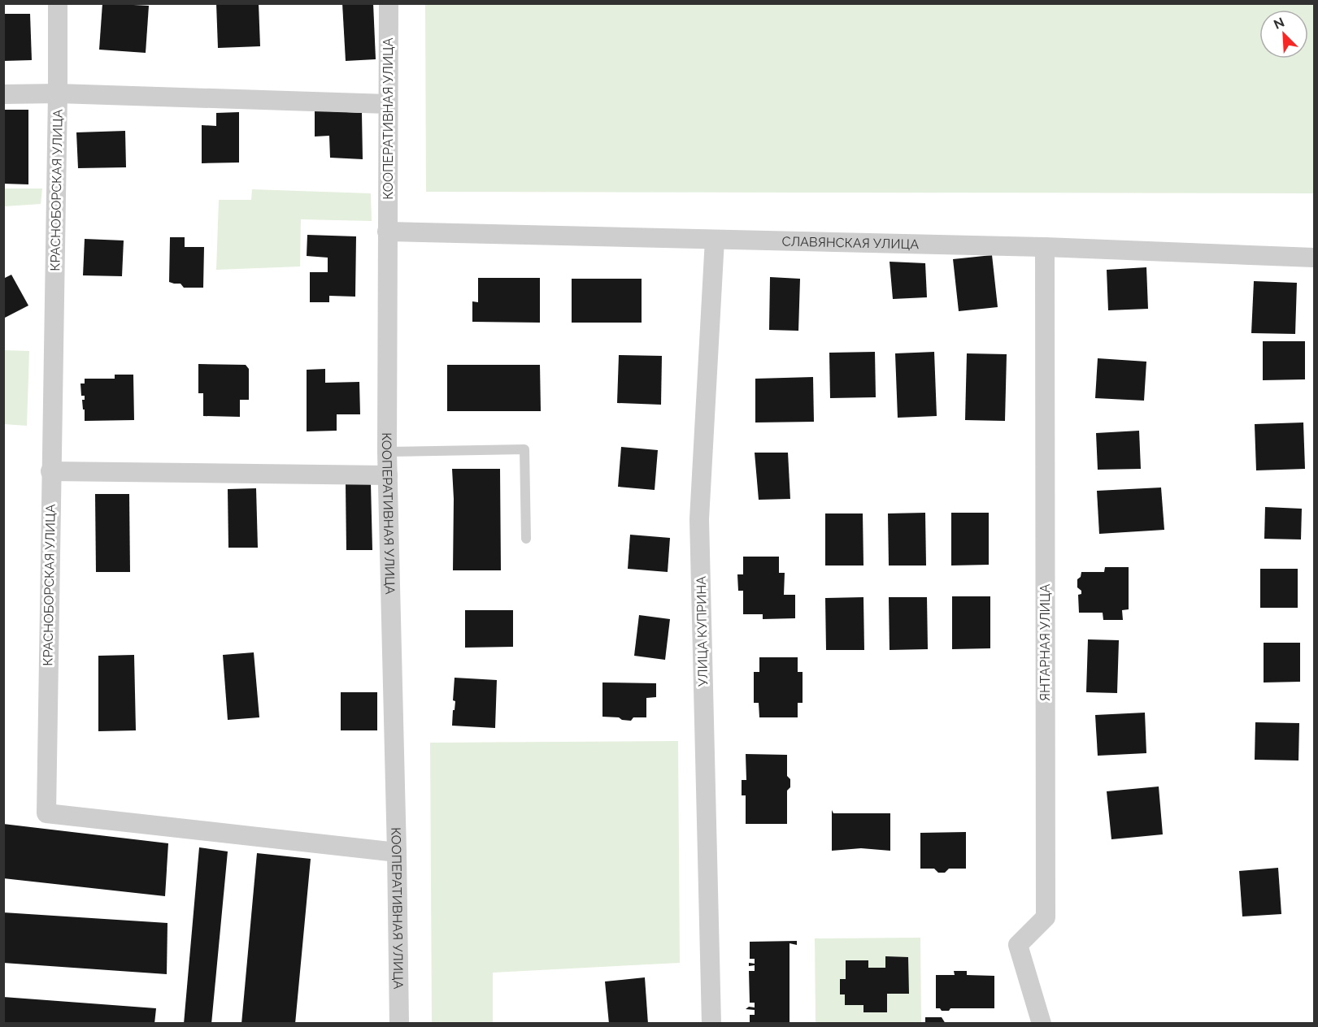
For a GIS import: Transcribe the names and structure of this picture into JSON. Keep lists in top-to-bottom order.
{
  "streets": {
    "street": [
      "КООПЕРАТИВНАЯ УЛИЦА",
      "КРАСНОБОРСКАЯ УЛИЦА",
      "СЛАВЯНСКАЯ УЛИЦА",
      "УЛИЦА КУПРИНА",
      "ЯНТАРНАЯ УЛИЦА"
    ]
  },
  "crossings": [
    ["КООПЕРАТИВНАЯ УЛИЦА", "КРАСНОБОРСКАЯ УЛИЦА"],
    ["КООПЕРАТИВНАЯ УЛИЦА", "СЛАВЯНСКАЯ УЛИЦА"],
    ["СЛАВЯНСКАЯ УЛИЦА", "УЛИЦА КУПРИНА"],
    ["СЛАВЯНСКАЯ УЛИЦА", "ЯНТАРНАЯ УЛИЦА"]
  ],
  "north": "top left"
}
